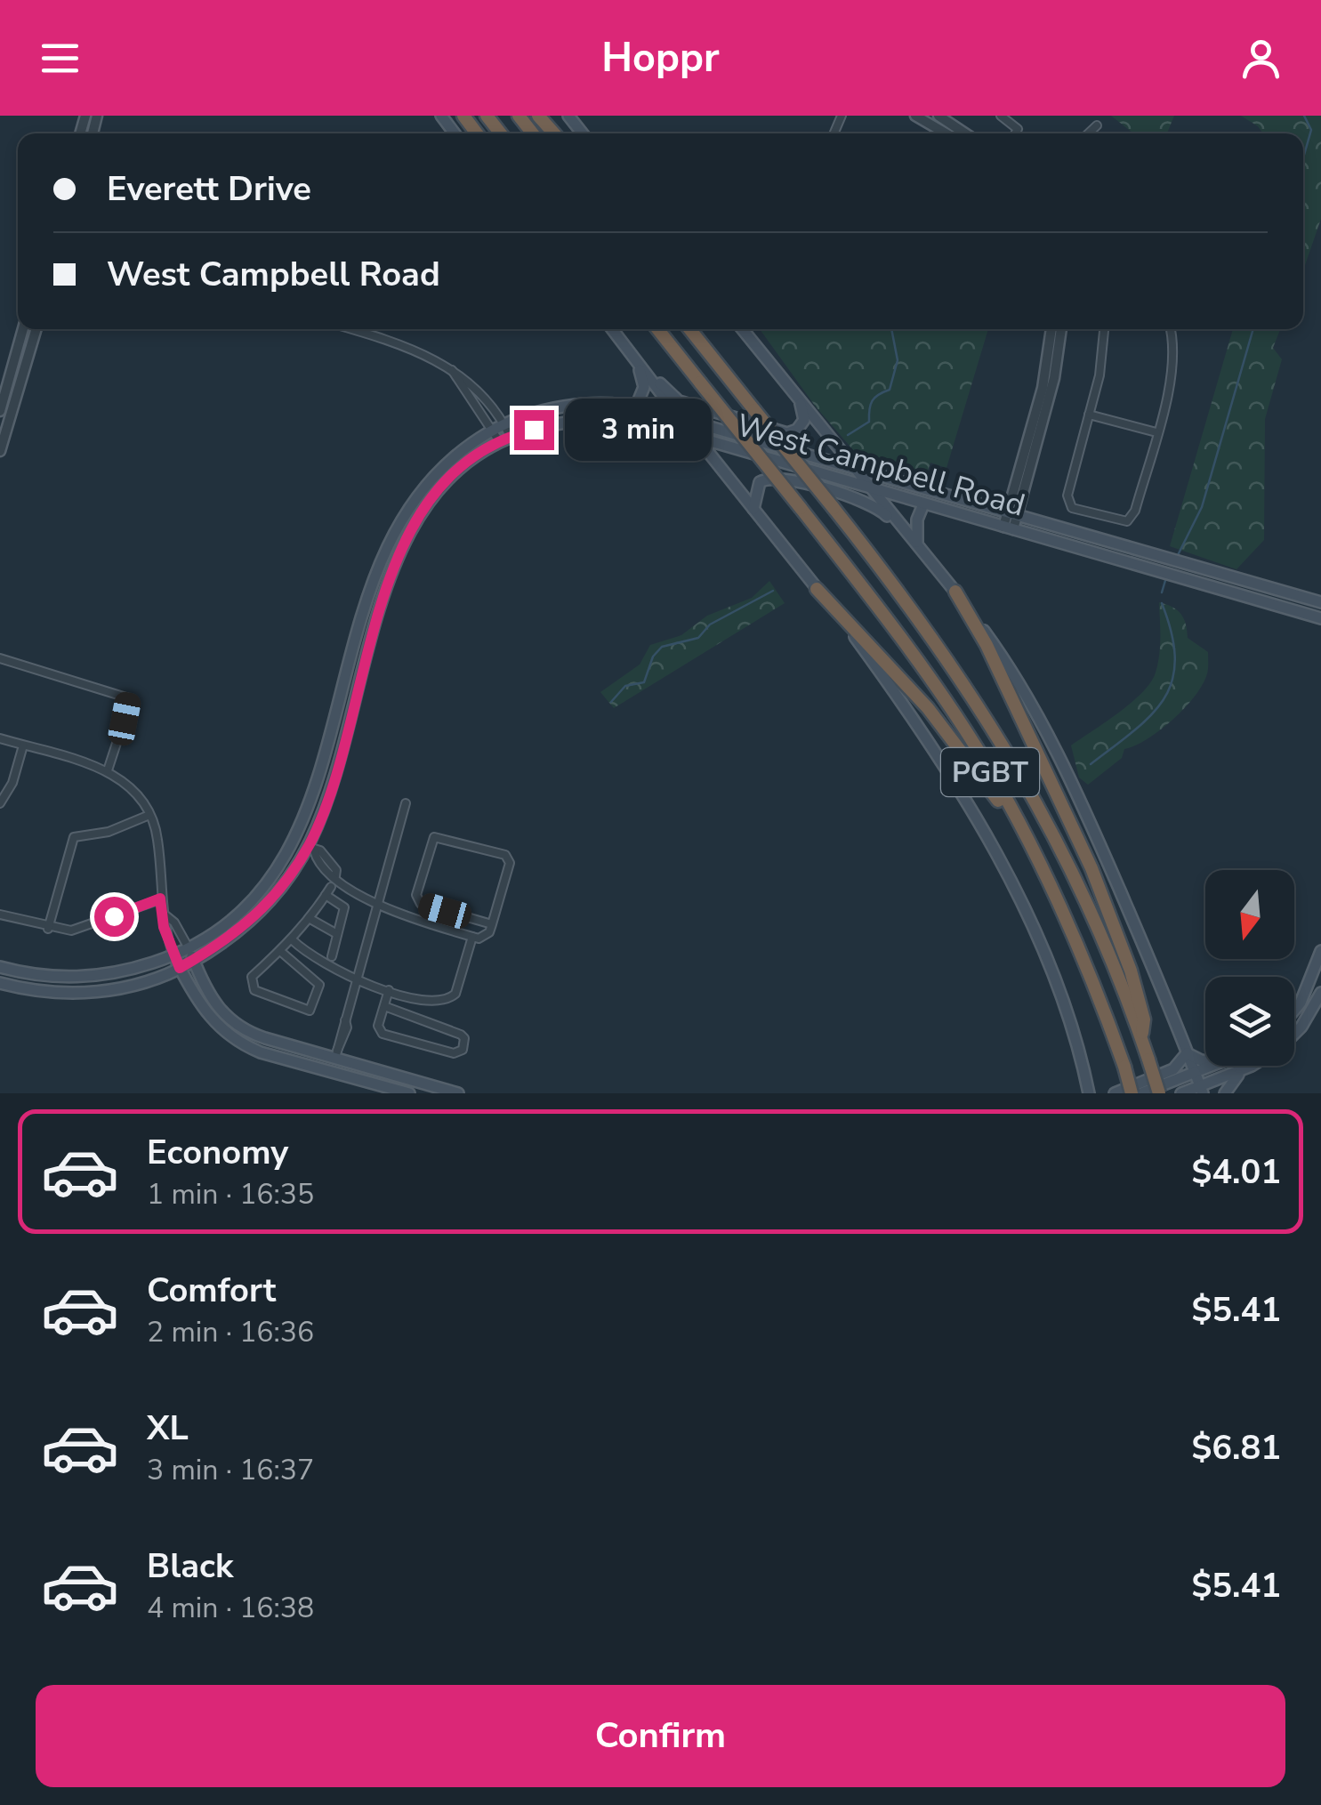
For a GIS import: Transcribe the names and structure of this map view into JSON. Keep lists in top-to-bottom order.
{
  "streets": {
    "highway": ["PGBT"],
    "main road": ["West Campbell Road"]
  },
  "north": "bottom",
  "page": {
    "header": "Hoppr",
    "banner": ["Everett Drive", "West Campbell Road"],
    "bubble": "3 min",
    "list": [
      {
        "name": "Economy",
        "note": "1 min · 16:35",
        "value": "$4.01"
      },
      {
        "name": "Comfort",
        "note": "2 min · 16:36",
        "value": "$5.41"
      },
      {
        "name": "XL",
        "note": "3 min · 16:37",
        "value": "$6.81"
      },
      {
        "name": "Black",
        "note": "4 min · 16:38",
        "value": "$5.41"
      }
    ],
    "buttons": "Confirm"
  }
}
